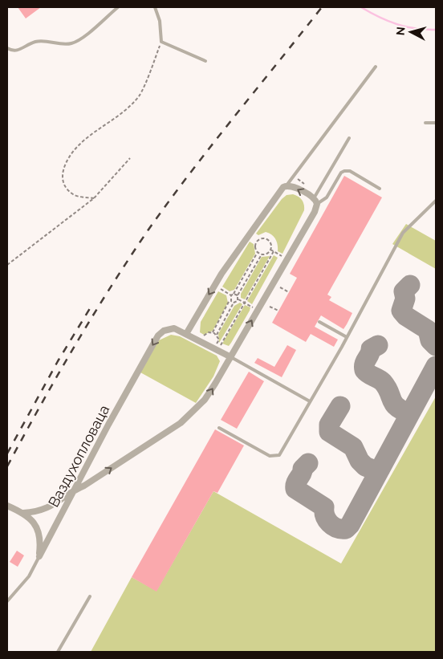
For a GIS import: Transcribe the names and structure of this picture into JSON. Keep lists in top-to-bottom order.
{
  "streets": {
    "street": ["Ваздухопловаца"]
  },
  "north": "left"
}
